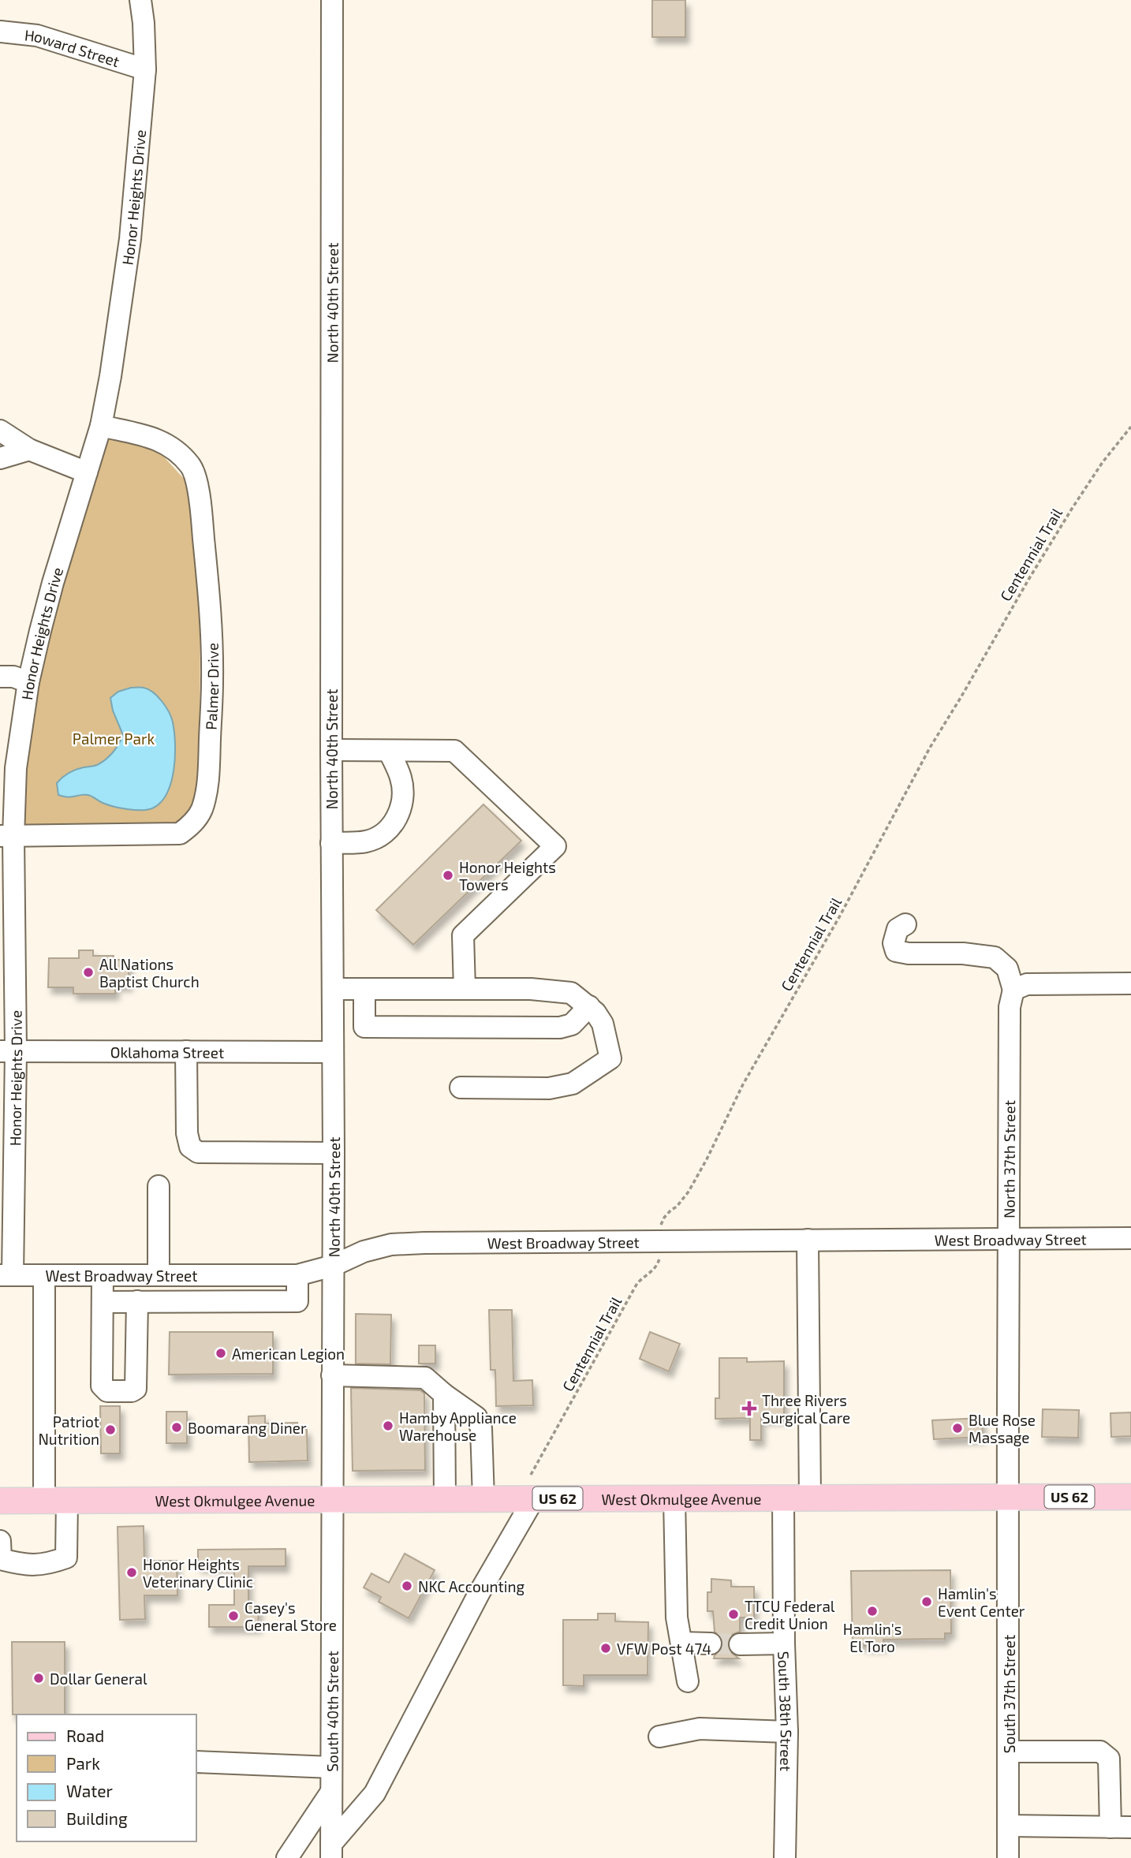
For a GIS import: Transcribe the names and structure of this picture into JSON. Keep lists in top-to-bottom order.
{
  "streets": {
    "main road": ["US 62", "West Okmulgee Avenue"],
    "street": [
      "Howard Street",
      "Honor Heights Drive",
      "North 40th Street",
      "Palmer Drive",
      "Oklahoma Street",
      "North 37th Street",
      "West Broadway Street",
      "South 37th Street",
      "South 40th Street",
      "South 38th Street"
    ],
    "path": ["Centennial Trail"]
  },
  "crossings": [
    ["Howard Street", "Honor Heights Drive"],
    ["Honor Heights Drive", "Palmer Drive"],
    ["Honor Heights Drive", "Oklahoma Street"],
    ["Honor Heights Drive", "West Broadway Street"],
    ["North 40th Street", "Oklahoma Street"],
    ["North 40th Street", "West Broadway Street"],
    ["North 40th Street", "West Okmulgee Avenue"],
    ["North 40th Street", "South 40th Street"],
    ["Centennial Trail", "West Broadway Street"],
    ["Centennial Trail", "West Okmulgee Avenue"],
    ["North 37th Street", "West Broadway Street"],
    ["North 37th Street", "West Okmulgee Avenue"],
    ["North 37th Street", "South 37th Street"],
    ["West Okmulgee Avenue", "South 37th Street"],
    ["West Okmulgee Avenue", "South 40th Street"],
    ["West Okmulgee Avenue", "South 38th Street"]
  ],
  "parks": ["Palmer Park"],
  "places": {
    "other": [
      "Honor Heights Towers",
      "All Nations Baptist Church",
      "American Legion",
      "Hamby Appliance Warehouse",
      "Boomarang Diner",
      "Blue Rose Massage",
      "Patriot Nutrition",
      "Honor Heights Veterinary Clinic",
      "NKC Accounting",
      "Hamlin's Event Center",
      "Hamlin's El Toro",
      "TTCU Federal Credit Union",
      "Casey's General Store",
      "VFW Post 474",
      "Dollar General"
    ],
    "health": ["Three Rivers Surgical Care"]
  },
  "legend": [
    "Road",
    "Park",
    "Water",
    "Building"
  ]
}
